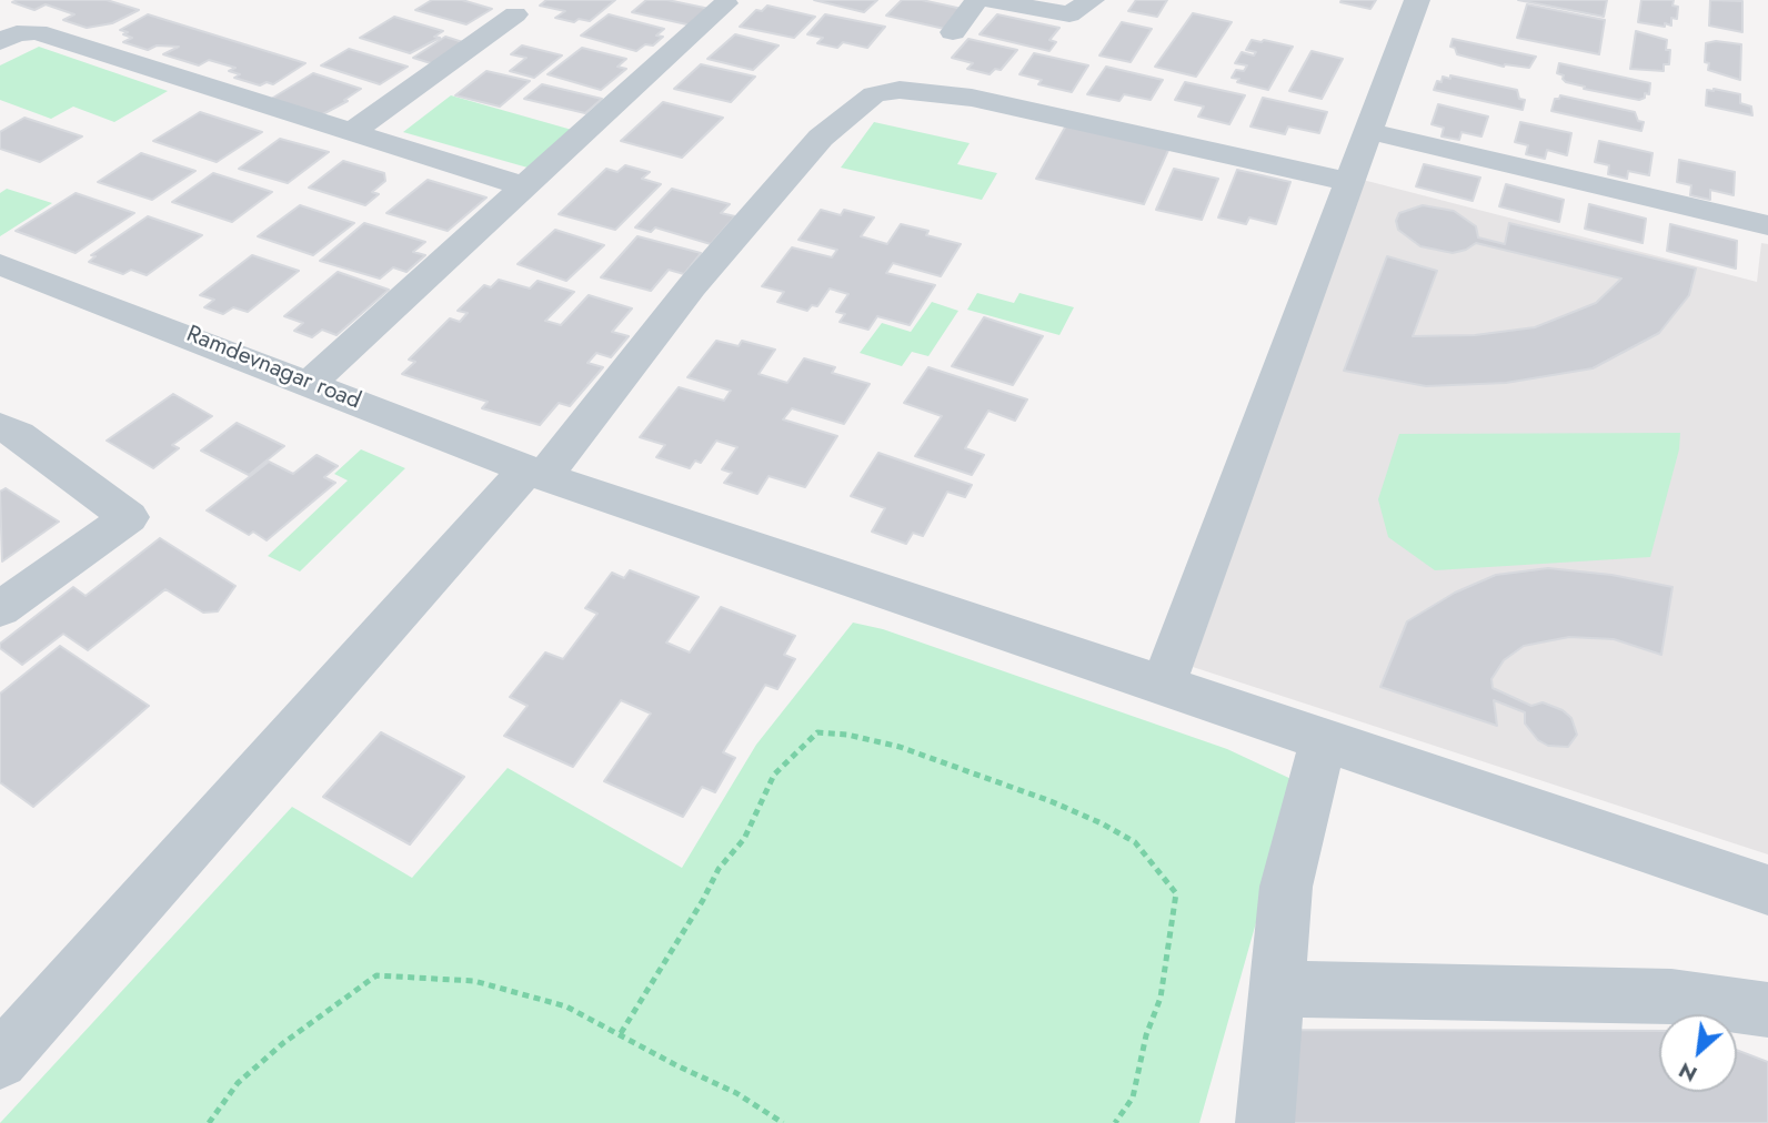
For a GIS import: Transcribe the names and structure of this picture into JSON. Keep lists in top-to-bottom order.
{
  "streets": {
    "street": ["Ramdevnagar road"]
  },
  "north": "bottom left"
}
